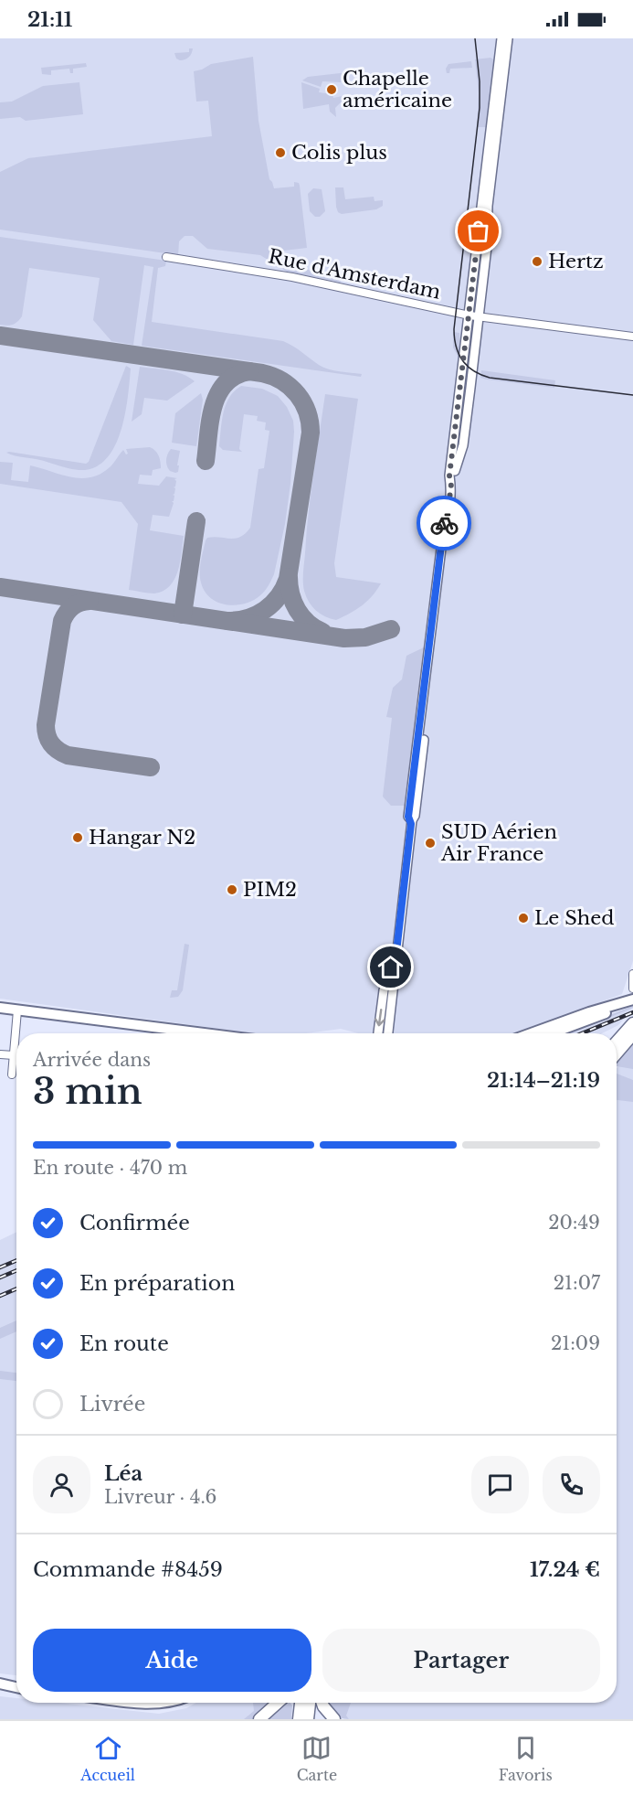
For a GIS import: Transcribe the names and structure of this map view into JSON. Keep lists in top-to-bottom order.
{
  "streets": {
    "street": ["Rue d'Amsterdam"]
  },
  "places": [
    "Chapelle américaine",
    "Colis plus",
    "Hertz",
    "Hangar N2",
    "SUD Aérien Air France",
    "PIM2",
    "Le Shed"
  ],
  "page": {
    "status": "21:11",
    "heading": ["3 min", "Arrivée dans", "21:14–21:19"],
    "panel": [
      "Léa",
      "Livreur · 4.6",
      "Commande #8459",
      "17.24 €"
    ],
    "bar": "En route · 470 m",
    "list": [
      ["Confirmée", "20:49"],
      ["En préparation", "21:07"],
      ["En route", "21:09"],
      "Livrée"
    ],
    "buttons": ["Aide", "Partager"],
    "tabs": ["Accueil", "Carte", "Favoris"]
  }
}
